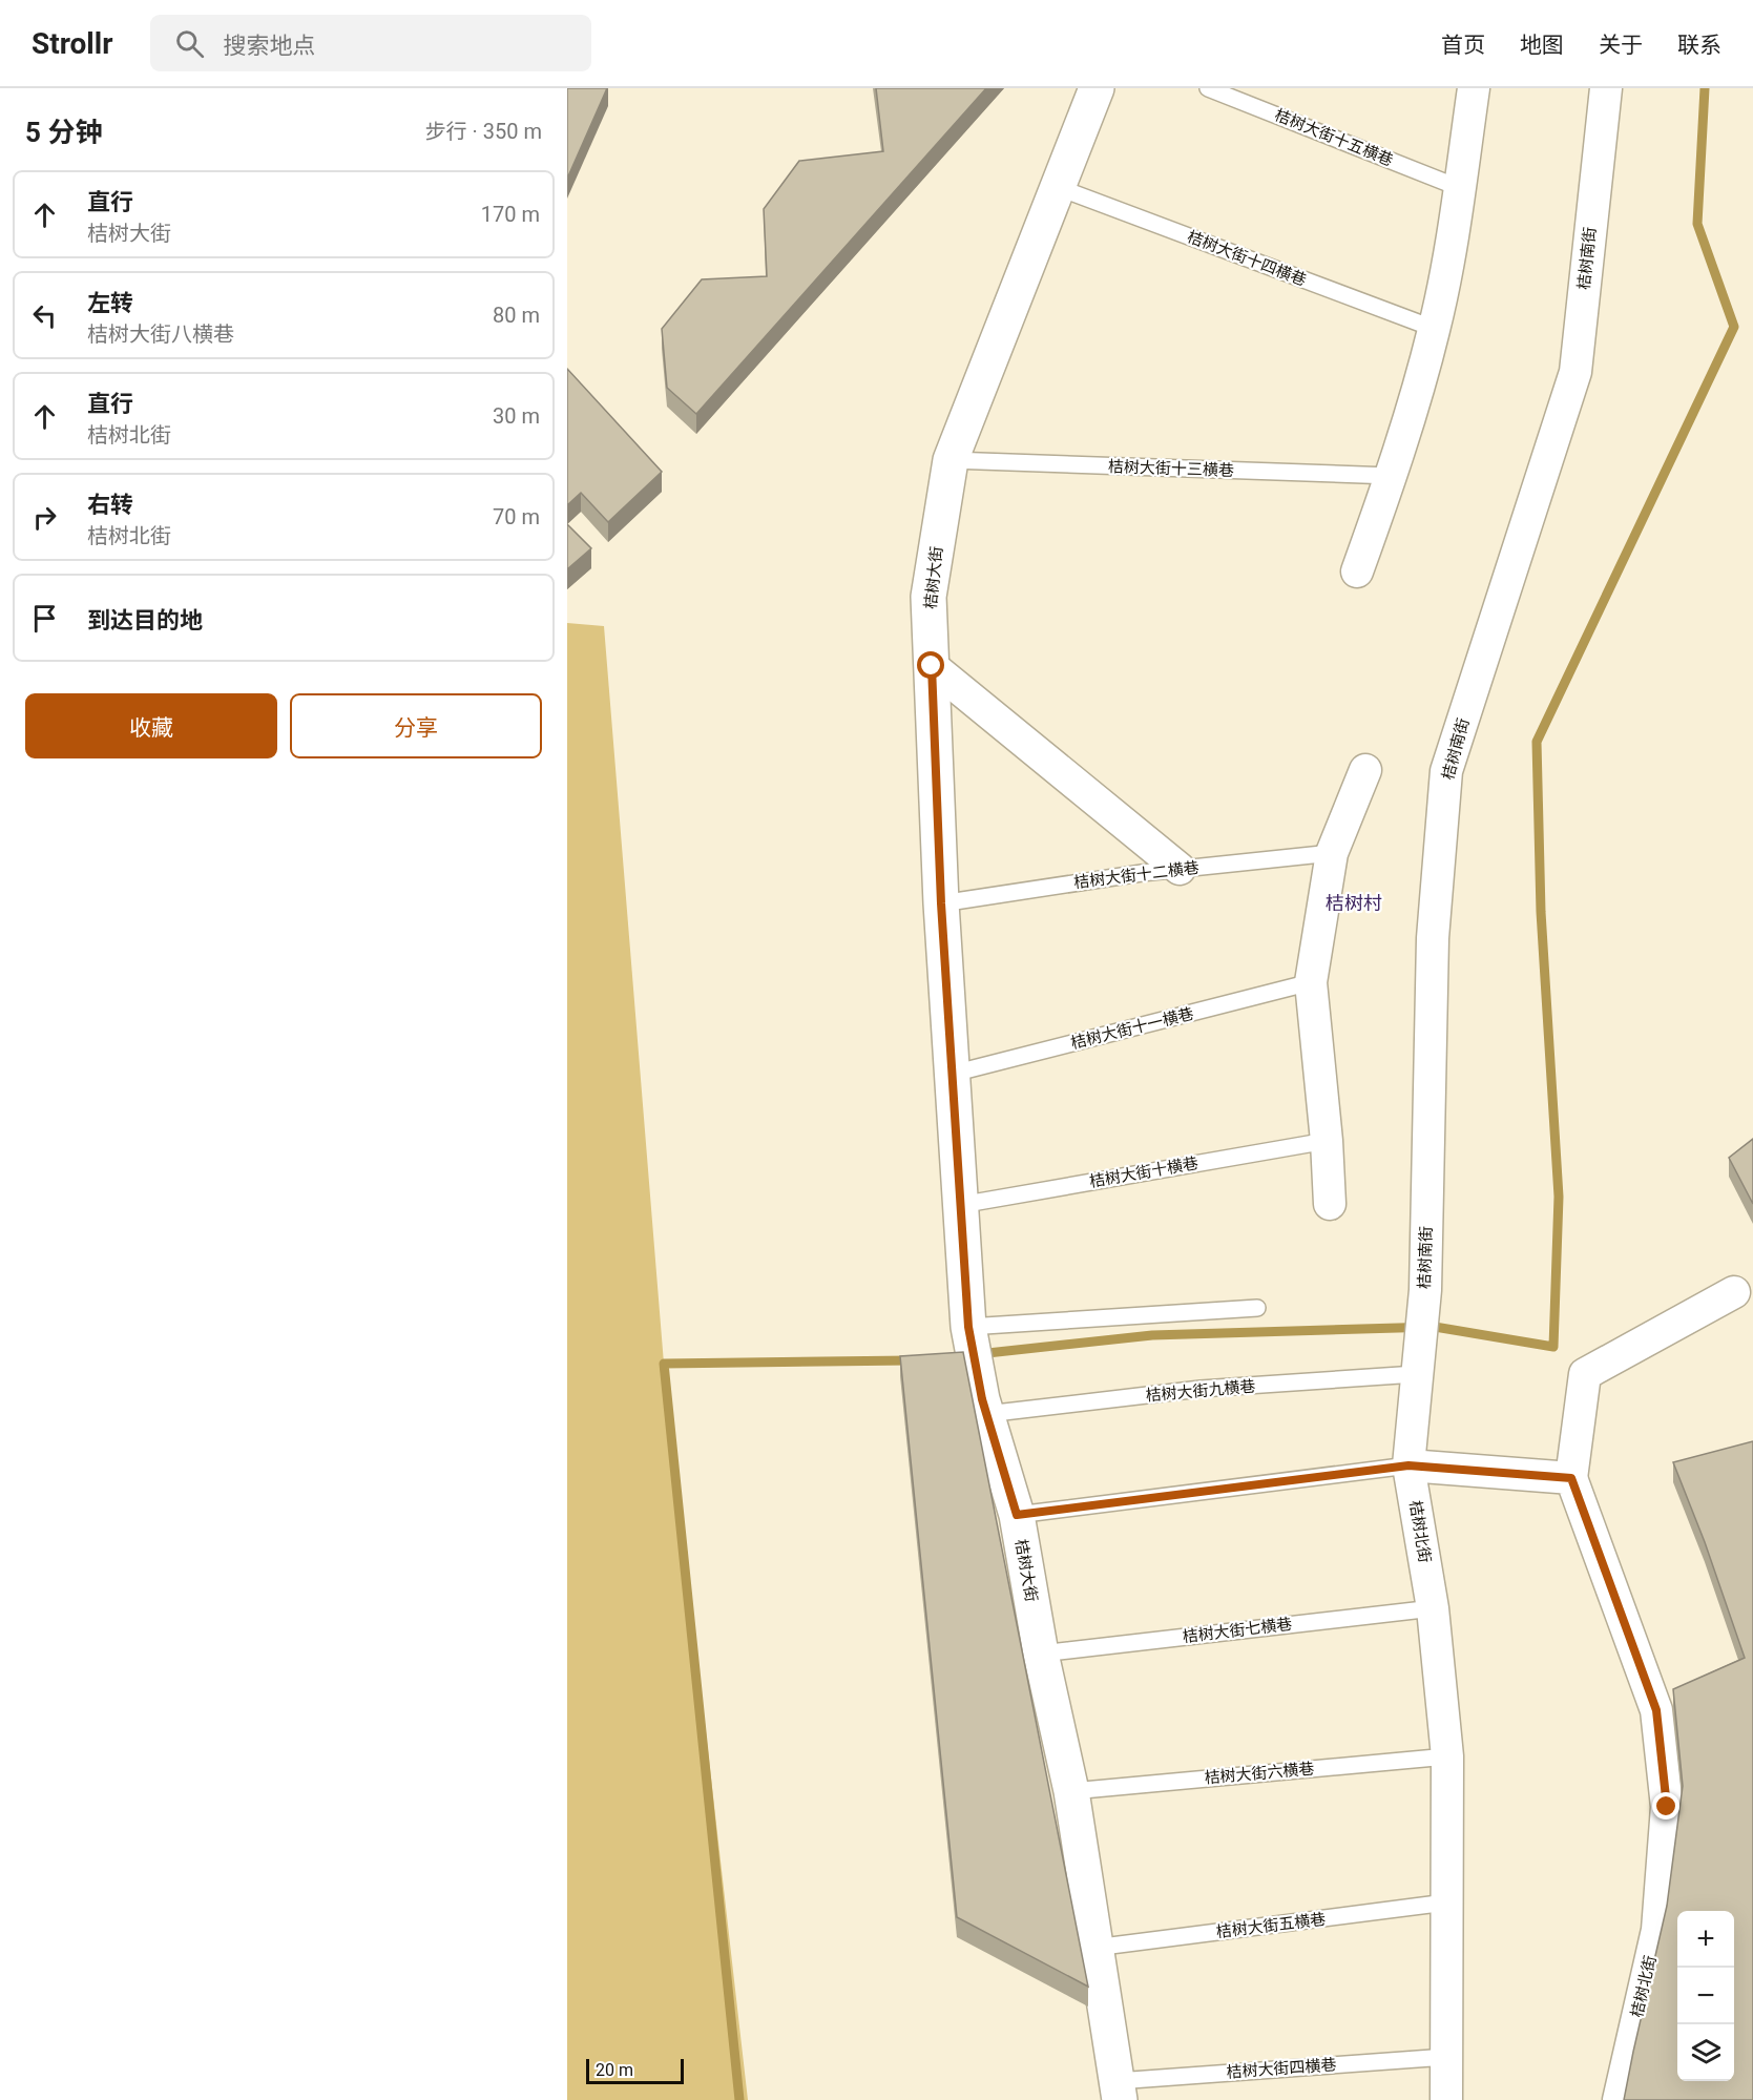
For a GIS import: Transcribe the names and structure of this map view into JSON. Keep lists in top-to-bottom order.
{
  "streets": {
    "street": ["桔树南街", "桔树大街", "桔树北街"],
    "lane": [
      "桔树大街十五横巷",
      "桔树大街十四横巷",
      "桔树大街十三横巷",
      "桔树大街十二横巷",
      "桔树大街十一横巷",
      "桔树大街十横巷",
      "桔树大街九横巷",
      "桔树大街七横巷",
      "桔树大街六横巷",
      "桔树大街五横巷",
      "桔树大街四横巷"
    ]
  },
  "crossings": [
    ["桔树大街十四横巷", "桔树大街"],
    ["桔树南街", "桔树大街九横巷"],
    ["桔树南街", "桔树北街"],
    ["桔树大街十三横巷", "桔树大街"],
    ["桔树大街", "桔树大街十二横巷"],
    ["桔树大街", "桔树大街十一横巷"],
    ["桔树大街", "桔树大街十横巷"],
    ["桔树大街", "桔树大街九横巷"],
    ["桔树大街", "桔树大街七横巷"],
    ["桔树大街", "桔树大街六横巷"],
    ["桔树大街", "桔树大街五横巷"],
    ["桔树大街", "桔树大街四横巷"],
    ["桔树北街", "桔树大街七横巷"],
    ["桔树北街", "桔树大街六横巷"],
    ["桔树北街", "桔树大街五横巷"],
    ["桔树北街", "桔树大街四横巷"]
  ],
  "districts": ["桔树村"],
  "scale_bar": "20 m",
  "page": {
    "header": "Strollr",
    "search": "搜索地点",
    "nav": [
      "首页",
      "地图",
      "关于",
      "联系"
    ],
    "heading": ["5 分钟", "步行 · 350 m"],
    "list": [
      ["直行", "桔树大街", "170 m"],
      ["左转", "桔树大街八横巷", "80 m"],
      ["直行", "桔树北街", "30 m"],
      ["右转", "桔树北街", "70 m"],
      "到达目的地"
    ],
    "buttons": ["收藏", "分享"],
    "map_buttons": ["+", "−"],
    "scale": "20 m"
  }
}
